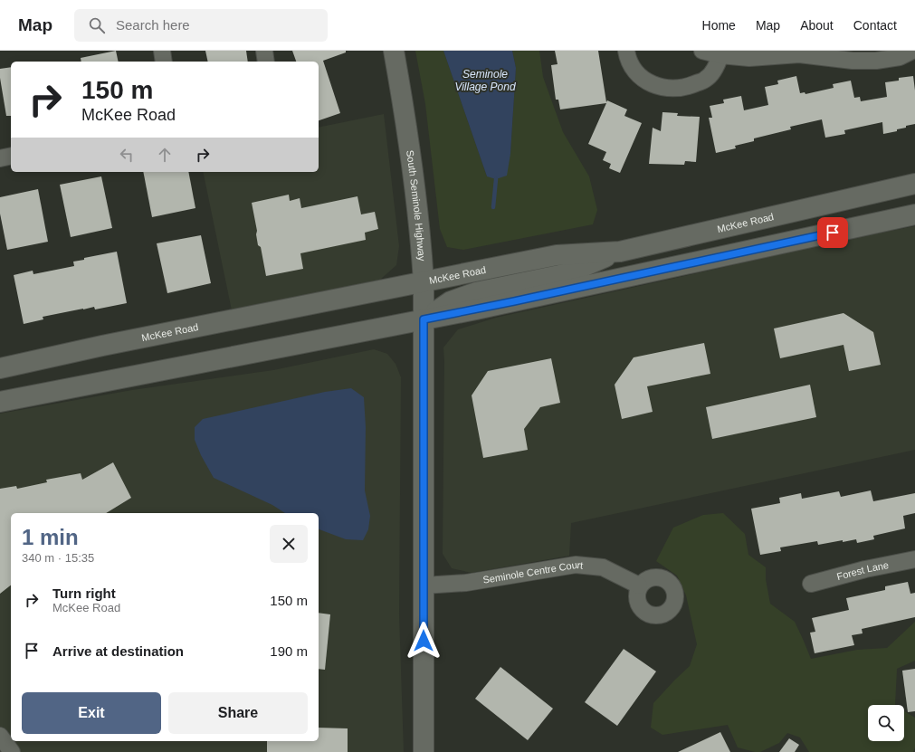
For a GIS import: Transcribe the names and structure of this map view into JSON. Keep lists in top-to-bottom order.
{
  "streets": {
    "main road": ["South Seminole Highway", "McKee Road"],
    "street": ["Forest Lane", "Seminole Centre Court"]
  },
  "crossings": [
    ["South Seminole Highway", "McKee Road"],
    ["South Seminole Highway", "Seminole Centre Court"]
  ],
  "water": ["Seminole Village Pond"],
  "page": {
    "header": "Map",
    "search": "Search here",
    "nav": [
      "Home",
      "Map",
      "About",
      "Contact"
    ],
    "turn": ["150 m", "McKee Road"],
    "heading": ["1 min", "340 m · 15:35"],
    "list": [
      {
        "name": "Turn right",
        "note": "McKee Road",
        "value": "150 m"
      },
      {
        "name": "Arrive at destination",
        "value": "190 m"
      }
    ],
    "buttons": ["Exit", "Share"]
  }
}
